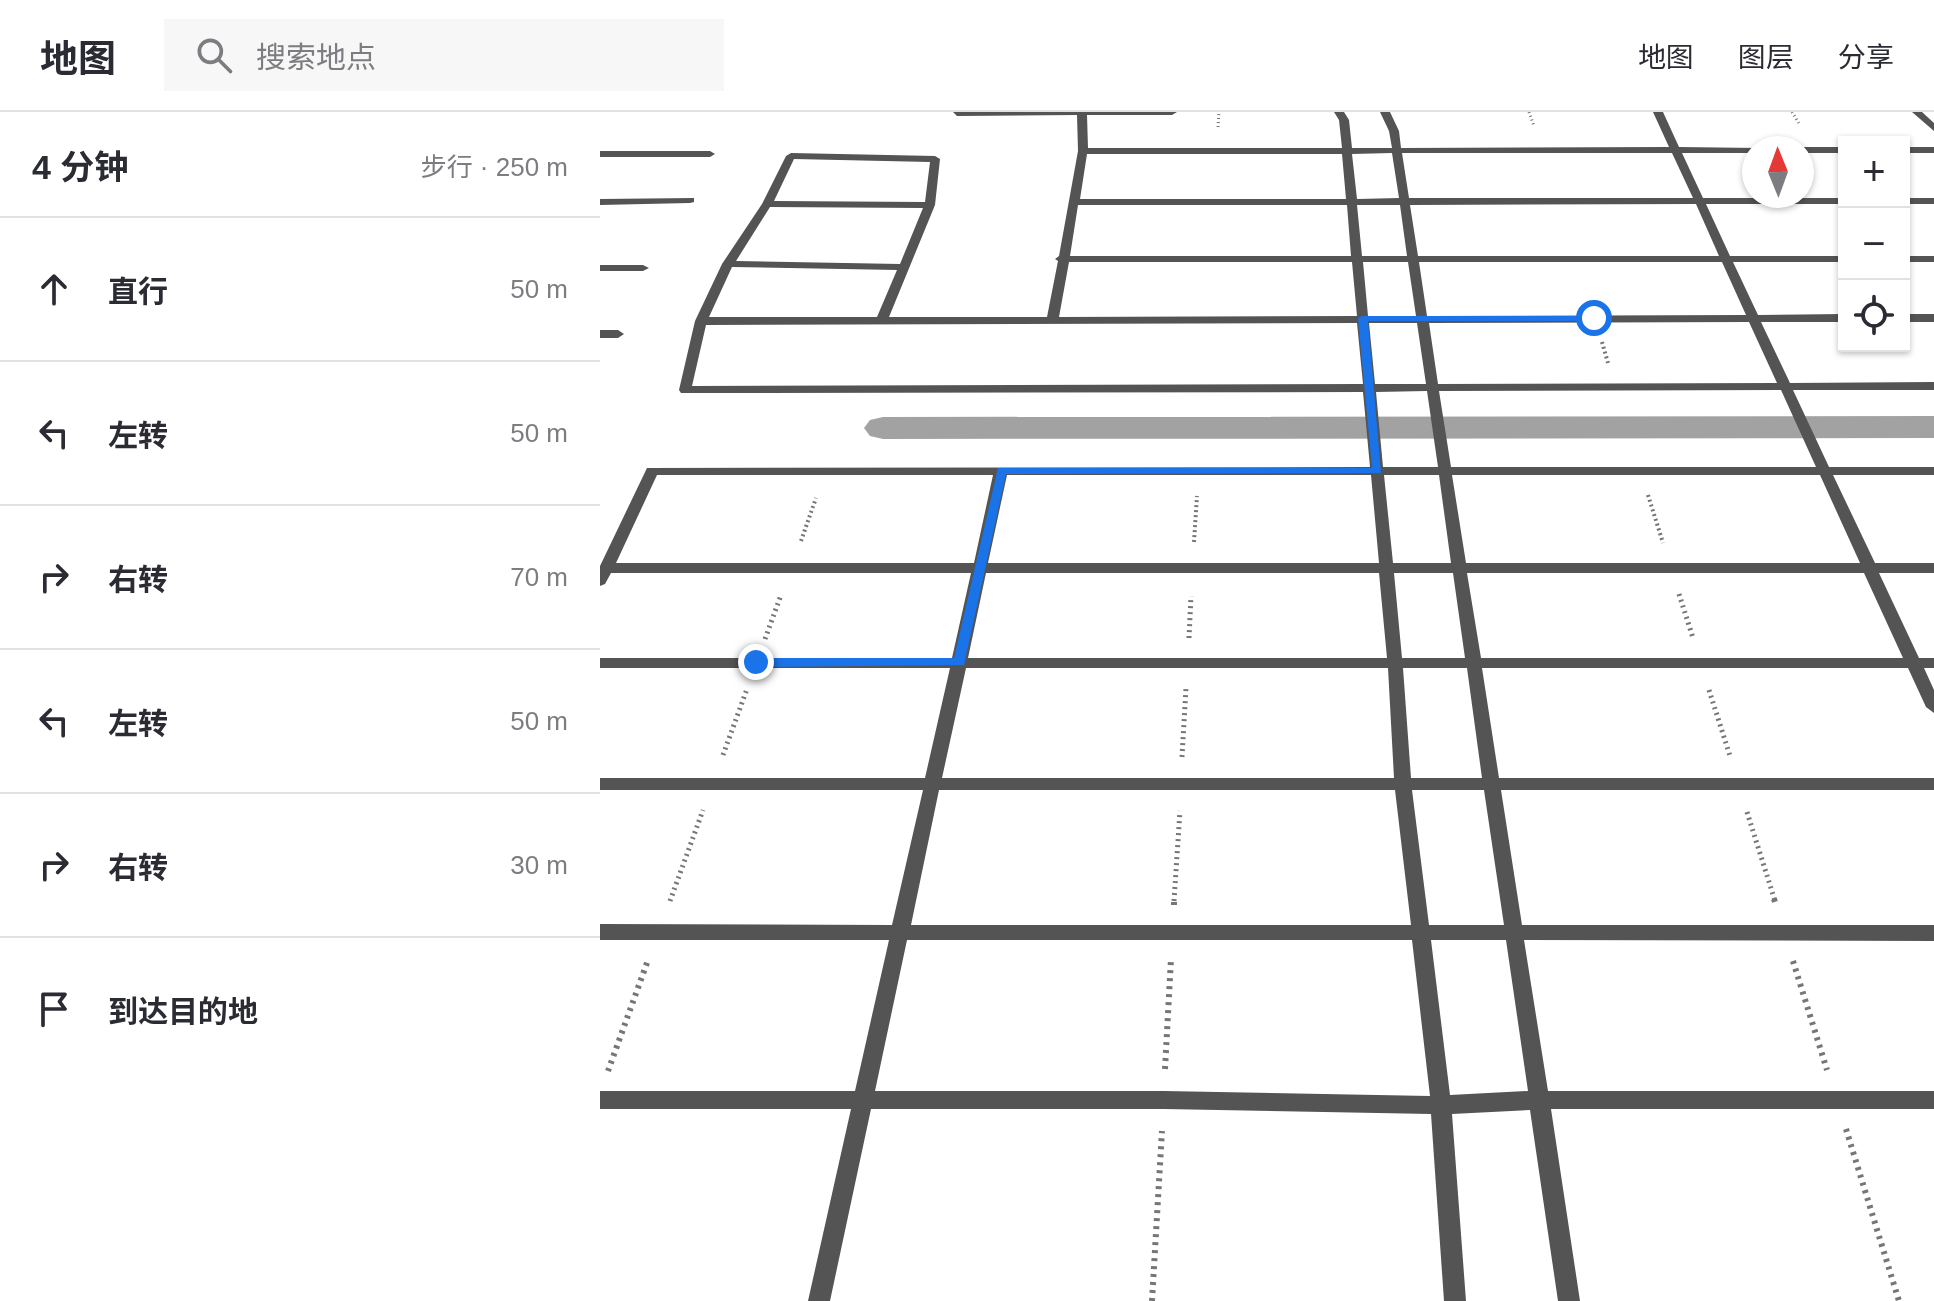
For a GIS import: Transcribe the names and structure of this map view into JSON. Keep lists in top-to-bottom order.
{
  "north": "top",
  "page": {
    "header": "地图",
    "search": "搜索地点",
    "nav": ["地图", "图层", "分享"],
    "heading": ["4 分钟", "步行 · 250 m"],
    "map_buttons": ["+", "−"],
    "list": [
      ["直行", "50 m"],
      ["左转", "50 m"],
      ["右转", "70 m"],
      ["左转", "50 m"],
      ["右转", "30 m"],
      "到达目的地"
    ]
  }
}
